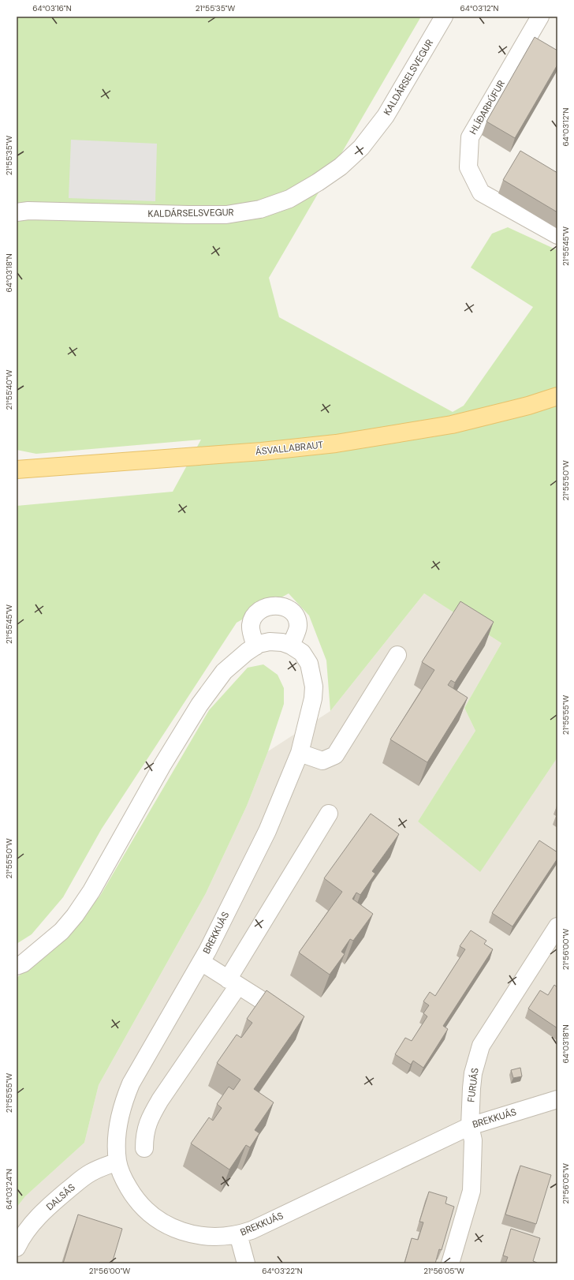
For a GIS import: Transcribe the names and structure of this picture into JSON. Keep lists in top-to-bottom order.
{
  "streets": {
    "main road": ["ÁSVALLABRAUT"],
    "street": [
      "KALDÁRSELSVEGUR",
      "HLÍÐARÞÚFUR",
      "BREKKUÁS",
      "FURUÁS",
      "DALSÁS"
    ]
  },
  "crossings": [
    ["BREKKUÁS", "FURUÁS"],
    ["BREKKUÁS", "DALSÁS"]
  ],
  "coordinates": [
    "64°03'16\"N",
    "21°55'35\"W",
    "64°03'12\"N",
    "21°55'45\"W",
    "64°03'18\"N",
    "21°55'40\"W",
    "21°55'50\"W",
    "21°55'55\"W",
    "21°56'00\"W",
    "21°56'05\"W",
    "64°03'24\"N",
    "64°03'22\"N"
  ]
}
